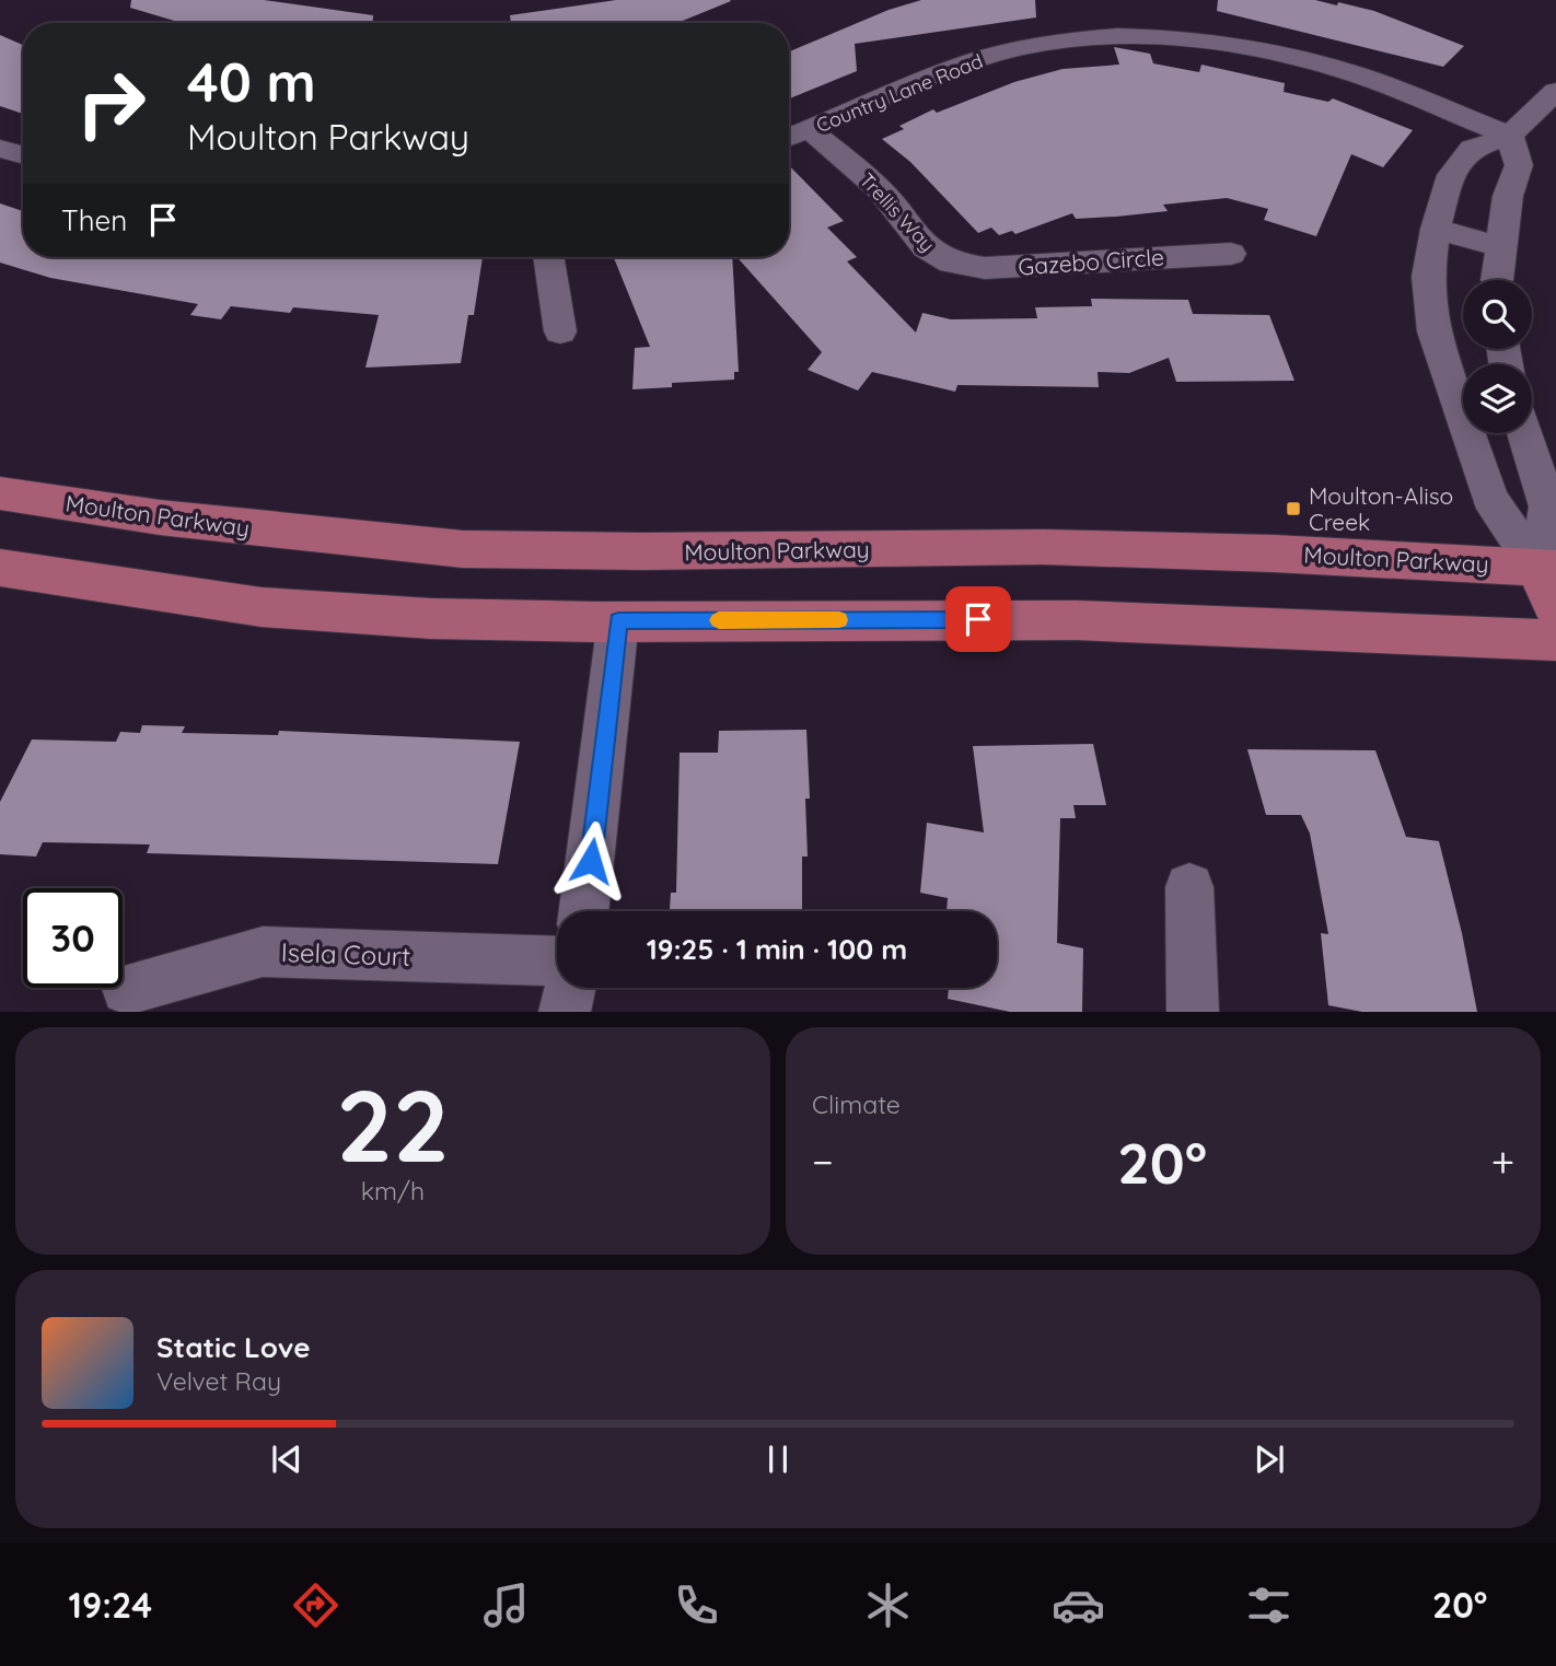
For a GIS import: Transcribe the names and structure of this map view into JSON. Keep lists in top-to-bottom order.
{
  "streets": {
    "main road": ["Moulton Parkway"],
    "street": [
      "Country Lane Road",
      "Trellis Way",
      "Gazebo Circle",
      "Isela Court"
    ]
  },
  "crossings": [
    ["Country Lane Road", "Trellis Way"],
    ["Trellis Way", "Gazebo Circle"]
  ],
  "places": {
    "transit": ["Moulton-Aliso Creek"]
  },
  "page": {
    "turn": ["40 m", "Moulton Parkway"],
    "then": "Then",
    "limit": "30",
    "trip": "19:25 · 1 min · 100 m",
    "tile": [
      ["22", "km/h"],
      "Climate"
    ],
    "heat": ["−", "20°", "+"],
    "song": ["Static Love", "Velvet Ray"],
    "tabs": ["19:24", "20°"]
  }
}
